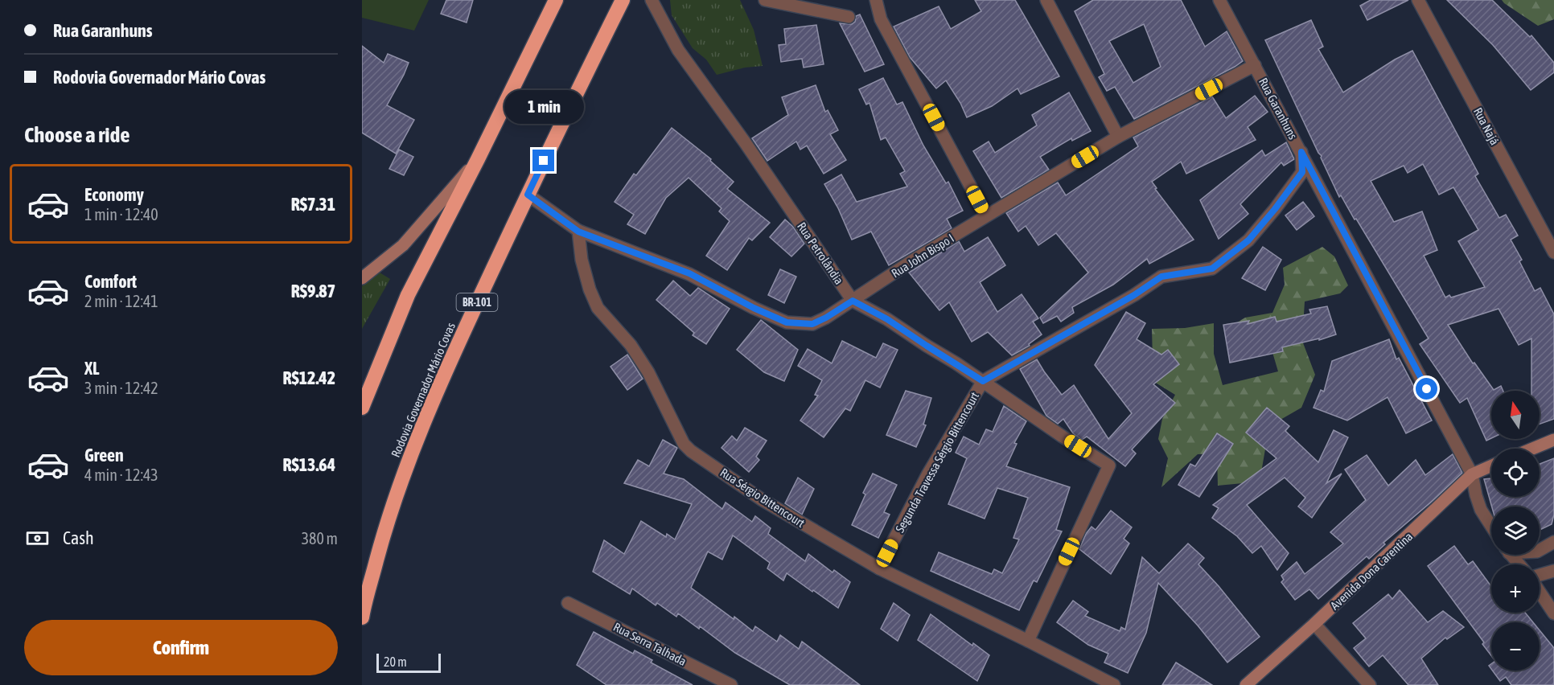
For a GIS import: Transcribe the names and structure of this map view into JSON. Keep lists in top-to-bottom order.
{
  "streets": {
    "highway": ["BR-101", "Rodovia Governador Mário Covas"],
    "street": [
      "Rua Garanhuns",
      "Rua Najá",
      "Rua Petrolândia",
      "Rua John Bispo I",
      "Segunda Travessa Sérgio Bittencourt",
      "Rua Sérgio Bittencourt",
      "Avenida Dona Carentina",
      "Rua Serra Talhada"
    ]
  },
  "crossings": [
    ["Rua Garanhuns", "Rua John Bispo I"],
    ["Rua Garanhuns", "Avenida Dona Carentina"],
    ["Rua Petrolândia", "Rua John Bispo I"],
    ["Rua Petrolândia", "Segunda Travessa Sérgio Bittencourt"],
    ["Rua Petrolândia", "Rua Sérgio Bittencourt"],
    ["Rua John Bispo I", "Rua Sérgio Bittencourt"],
    ["Segunda Travessa Sérgio Bittencourt", "Rua Sérgio Bittencourt"]
  ],
  "scale_bar": "20 m",
  "north": "top",
  "page": {
    "banner": ["Rua Garanhuns", "Rodovia Governador Mário Covas"],
    "bubble": "1 min",
    "heading": "Choose a ride",
    "list": [
      {
        "name": "Economy",
        "note": "1 min · 12:40",
        "value": "R$7.31"
      },
      {
        "name": "Comfort",
        "note": "2 min · 12:41",
        "value": "R$9.87"
      },
      {
        "name": "XL",
        "note": "3 min · 12:42",
        "value": "R$12.42"
      },
      {
        "name": "Green",
        "note": "4 min · 12:43",
        "value": "R$13.64"
      }
    ],
    "map_buttons": ["+", "−"],
    "pay": ["Cash", "380 m"],
    "buttons": "Confirm",
    "scale": "20 m"
  }
}
